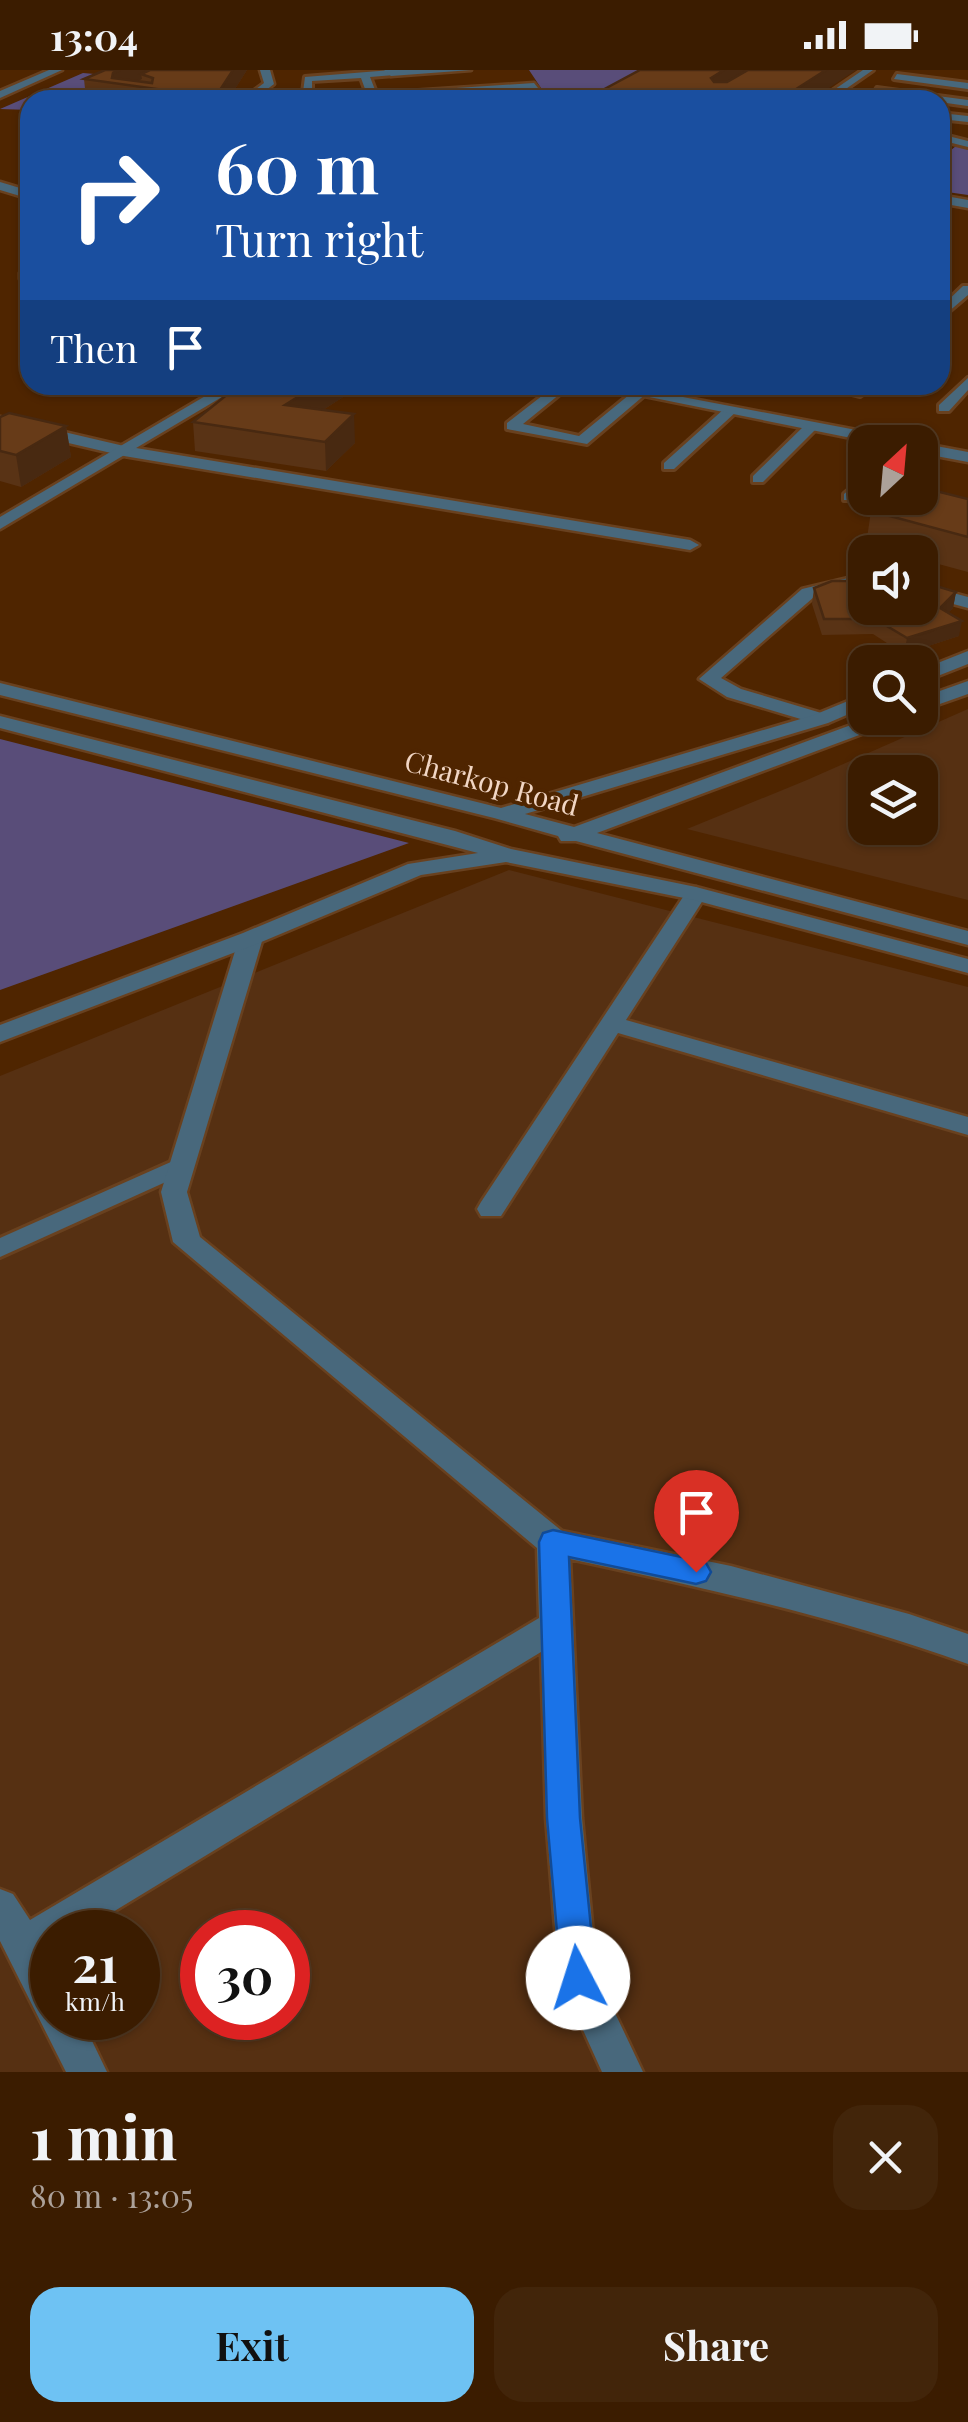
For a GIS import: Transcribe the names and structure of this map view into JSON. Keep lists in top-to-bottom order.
{
  "streets": {
    "street": ["Charkop Road"]
  },
  "north": "top right",
  "page": {
    "status": "13:04",
    "turn": ["60 m", "Turn right"],
    "then": "Then",
    "speed": "21 km/h",
    "limit": "30",
    "heading": ["1 min", "80 m · 13:05"],
    "buttons": ["Exit", "Share"]
  }
}
